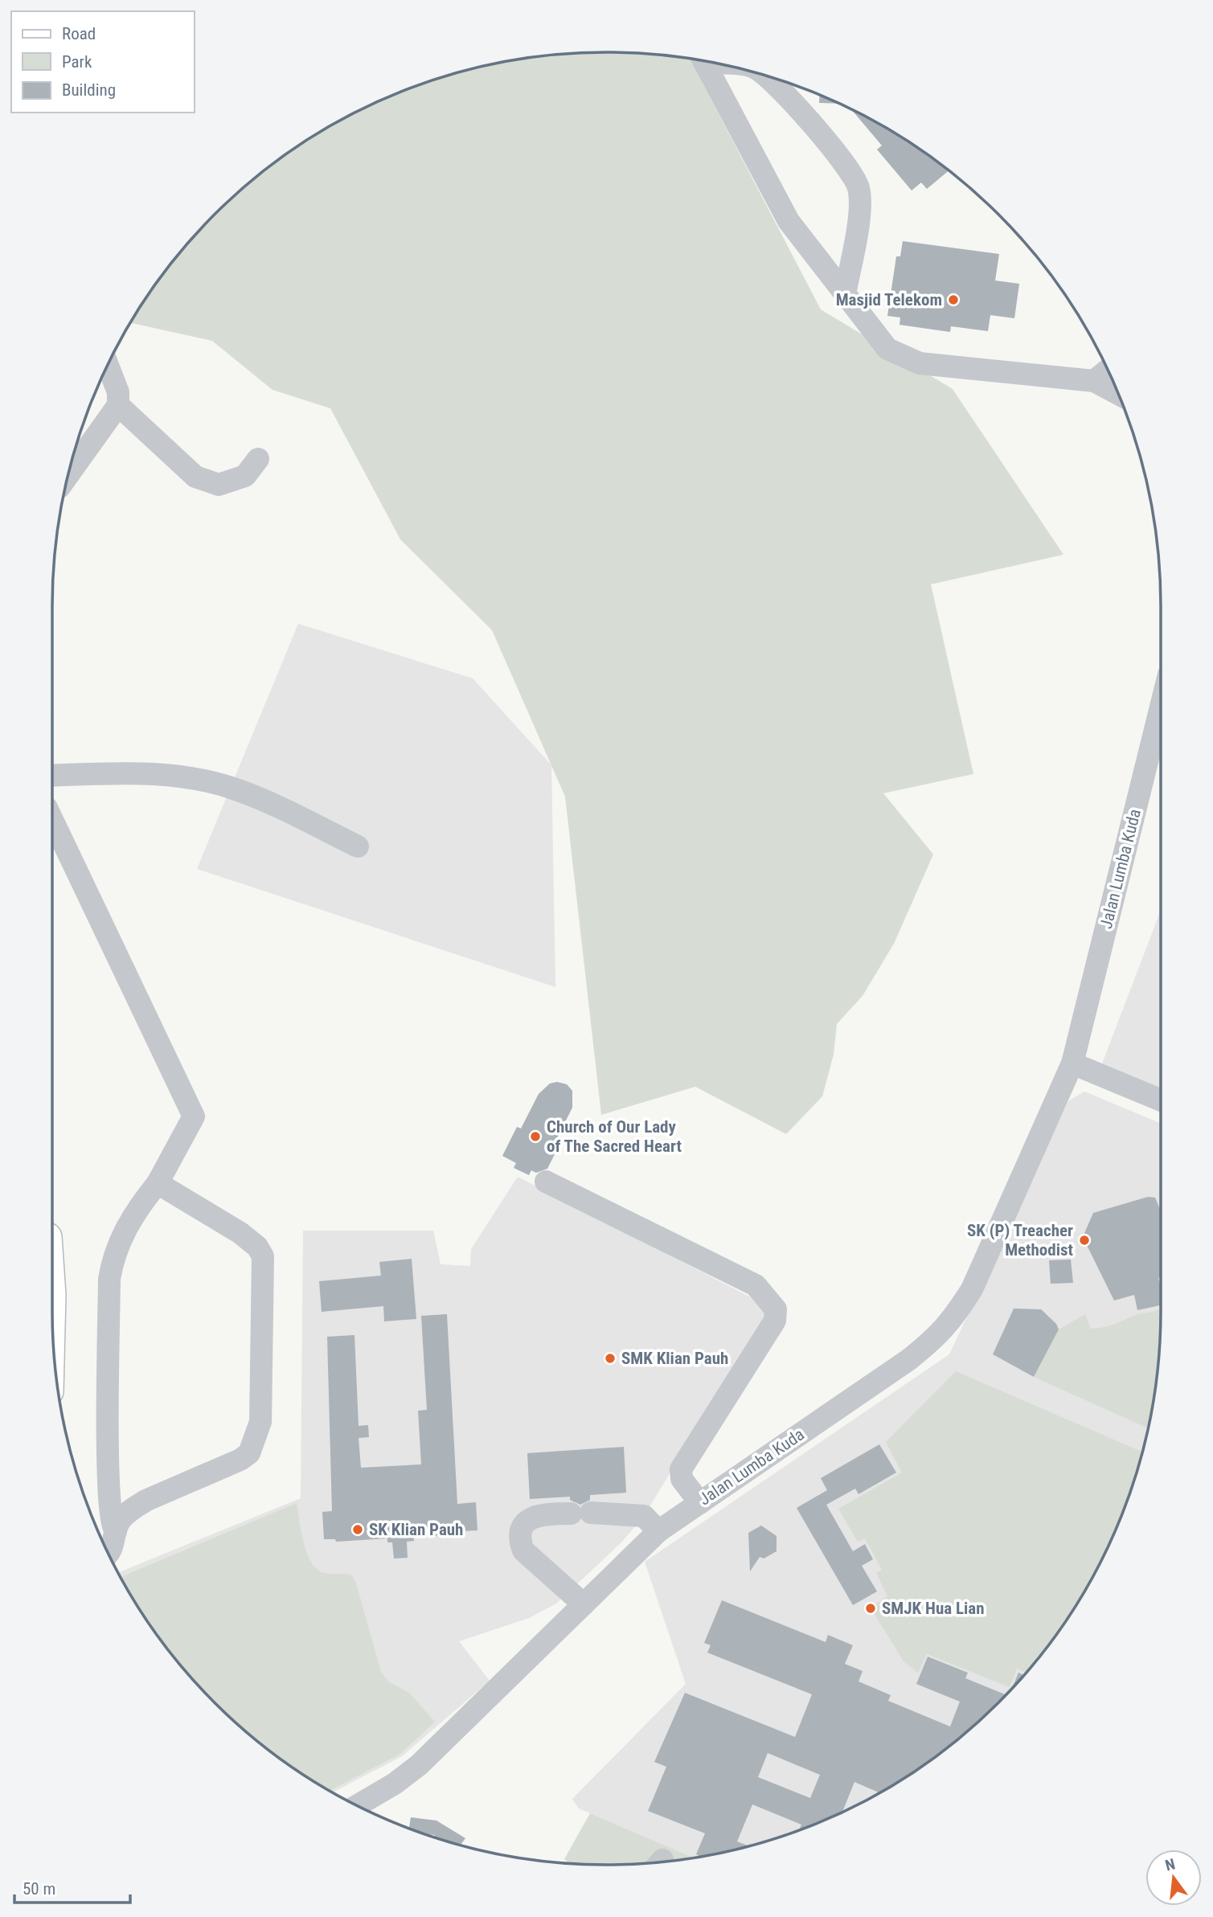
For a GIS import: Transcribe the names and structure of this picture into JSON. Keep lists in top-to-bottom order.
{
  "streets": {
    "street": ["Jalan Lumba Kuda"]
  },
  "places": [
    "Masjid Telekom",
    "Church of Our Lady of The Sacred Heart",
    "SK (P) Treacher Methodist",
    "SMK Klian Pauh",
    "SK Klian Pauh",
    "SMJK Hua Lian"
  ],
  "legend": ["Road", "Park", "Building"],
  "scale_bar": "50 m",
  "north": "top"
}
